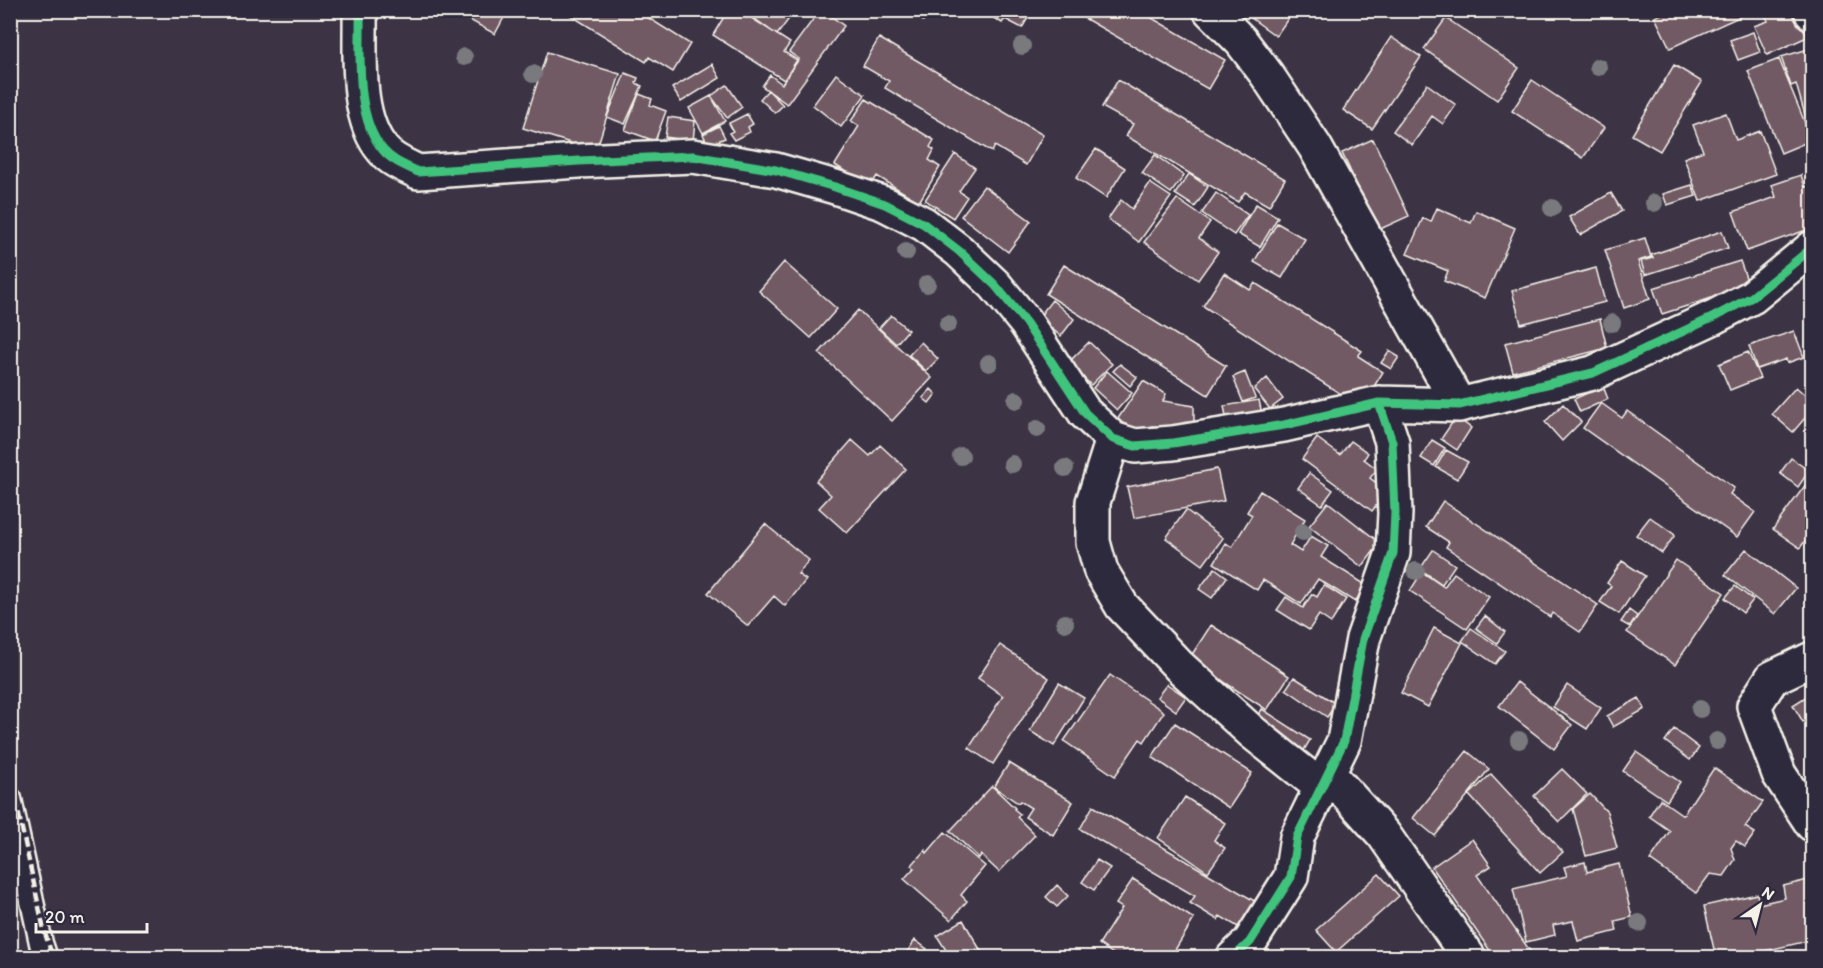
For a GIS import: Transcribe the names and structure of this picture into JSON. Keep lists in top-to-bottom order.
{
  "scale_bar": "20 m",
  "north": "top right"
}
